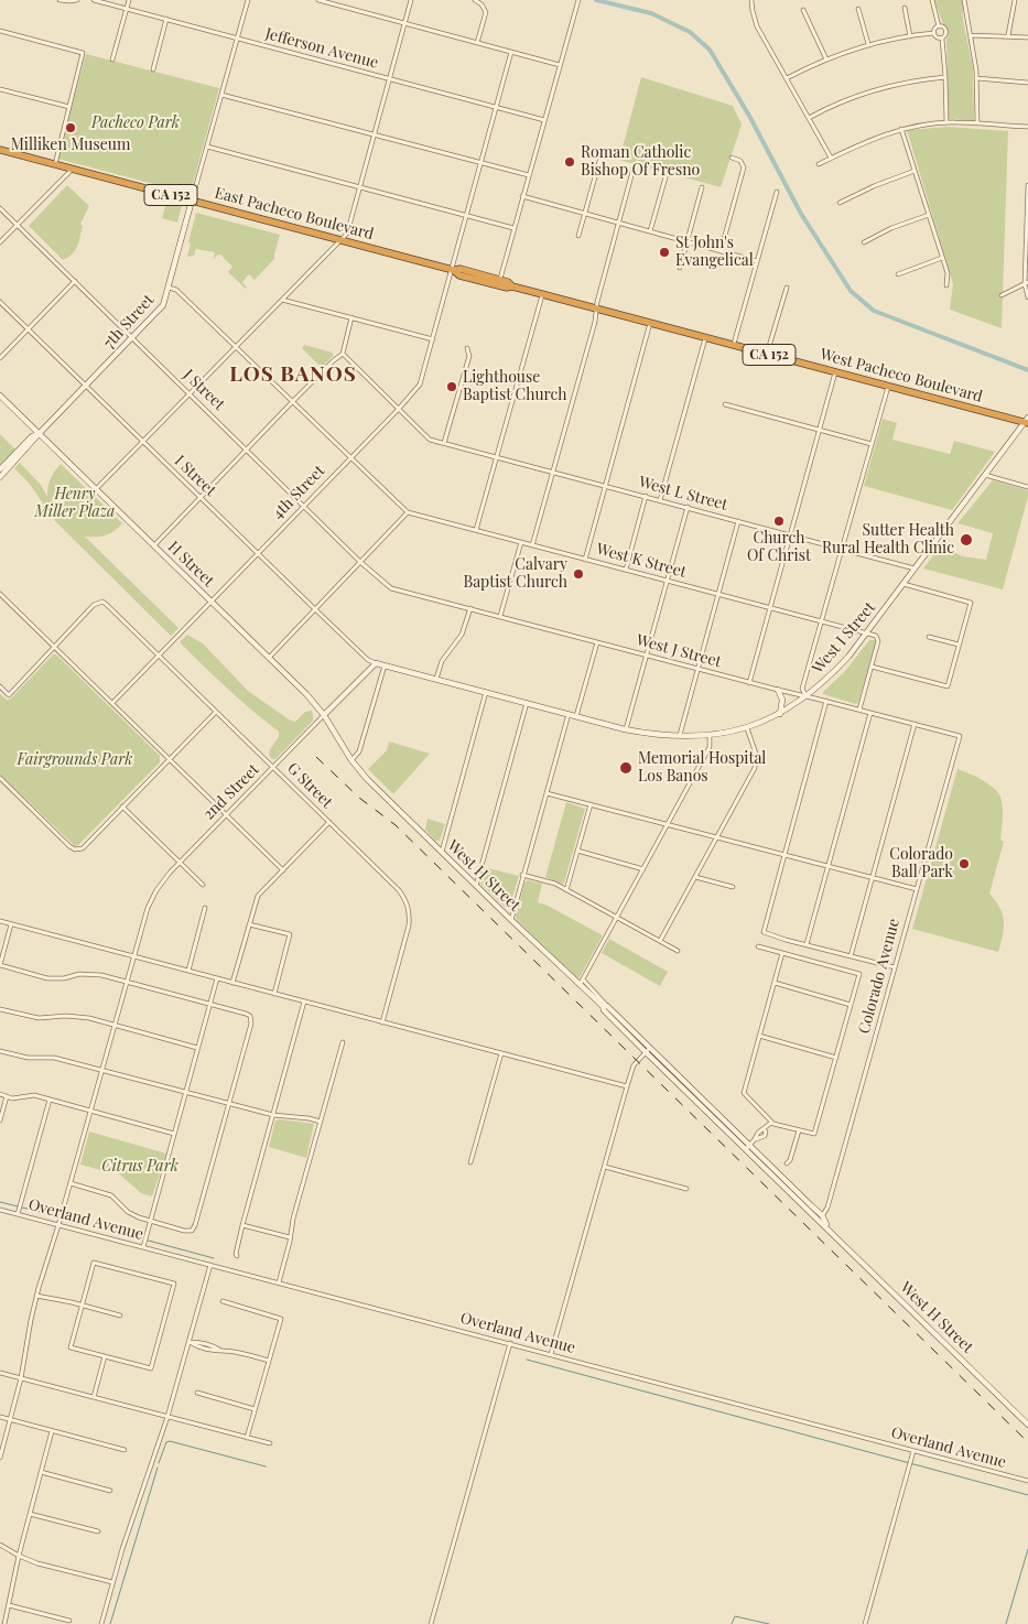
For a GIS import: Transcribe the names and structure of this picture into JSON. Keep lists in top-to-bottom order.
{
  "streets": {
    "highway": ["CA 152", "East Pacheco Boulevard", "West Pacheco Boulevard"],
    "street": [
      "Jefferson Avenue",
      "7th Street",
      "J Street",
      "I Street",
      "4th Street",
      "West L Street",
      "West K Street",
      "H Street",
      "West I Street",
      "West J Street",
      "G Street",
      "2nd Street",
      "West H Street",
      "Colorado Avenue",
      "Overland Avenue"
    ]
  },
  "crossings": [
    ["Jefferson Avenue", "4th Street"],
    ["East Pacheco Boulevard", "7th Street"],
    ["East Pacheco Boulevard", "West Pacheco Boulevard"],
    ["East Pacheco Boulevard", "4th Street"],
    ["7th Street", "J Street"],
    ["7th Street", "I Street"],
    ["7th Street", "H Street"],
    ["West Pacheco Boulevard", "West I Street"],
    ["J Street", "4th Street"],
    ["J Street", "West J Street"],
    ["I Street", "4th Street"],
    ["I Street", "West I Street"],
    ["I Street", "2nd Street"],
    ["4th Street", "West L Street"],
    ["4th Street", "H Street"],
    ["4th Street", "G Street"],
    ["West L Street", "West I Street"],
    ["West K Street", "West I Street"],
    ["H Street", "2nd Street"],
    ["H Street", "West H Street"],
    ["West I Street", "West J Street"],
    ["West I Street", "2nd Street"],
    ["West J Street", "Colorado Avenue"],
    ["G Street", "2nd Street"],
    ["2nd Street", "Overland Avenue"],
    ["West H Street", "Colorado Avenue"]
  ],
  "districts": ["LOS BANOS"],
  "parks": [
    "Pacheco Park",
    "Henry Miller Plaza",
    "Fairgrounds Park",
    "Citrus Park"
  ],
  "places": [
    "Milliken Museum",
    "Roman Catholic Bishop Of Fresno",
    "St John's Evangelical",
    "Lighthouse Baptist Church",
    "Church Of Christ",
    "Sutter Health Rural Health Clinic",
    "Calvary Baptist Church",
    "Memorial Hospital Los Banos",
    "Colorado Ball Park"
  ]
}
